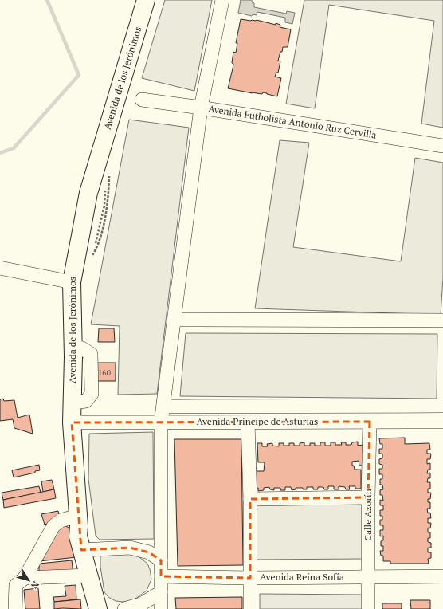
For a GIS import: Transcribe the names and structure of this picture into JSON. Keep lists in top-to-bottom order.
{
  "streets": {
    "main road": ["Avenida de los Jerónimos"],
    "street": [
      "Avenida Futbolista Antonio Ruz Cervilla",
      "Avenida Príncipe de Asturias",
      "Calle Azorín",
      "Avenida Reina Sofía"
    ]
  },
  "crossings": [
    ["Avenida de los Jerónimos", "Avenida Príncipe de Asturias"],
    ["Avenida Príncipe de Asturias", "Calle Azorín"],
    ["Calle Azorín", "Avenida Reina Sofía"]
  ],
  "house_numbers": ["160"],
  "north": "bottom right"
}
